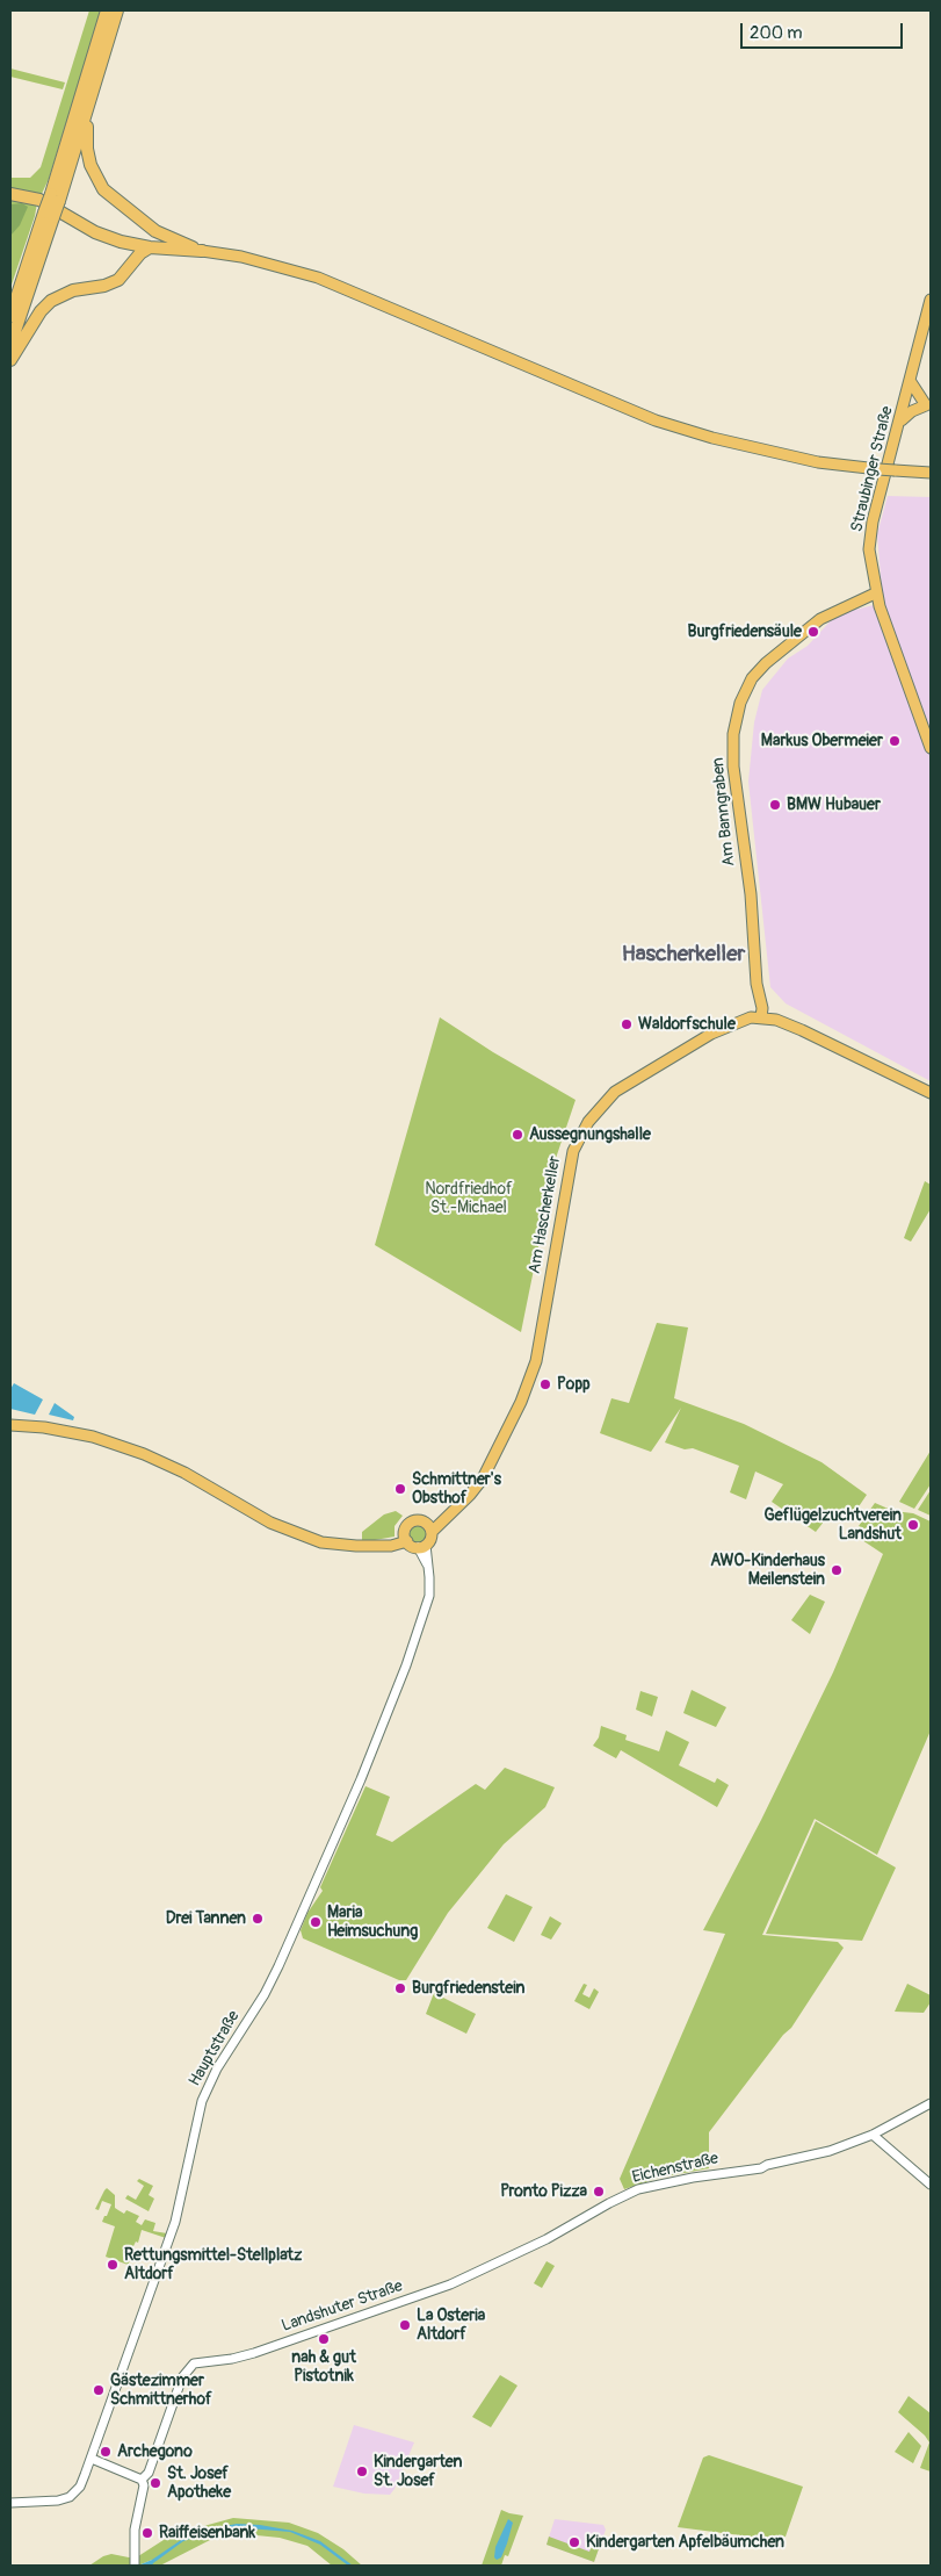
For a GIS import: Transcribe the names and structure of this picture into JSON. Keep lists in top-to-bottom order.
{
  "streets": {
    "main road": ["Straubinger Straße", "Am Banngraben", "Am Hascherkeller"],
    "street": ["Hauptstraße", "Eichenstraße", "Landshuter Straße"]
  },
  "crossings": [
    ["Straubinger Straße", "Am Banngraben"],
    ["Am Banngraben", "Am Hascherkeller"],
    ["Am Hascherkeller", "Hauptstraße"],
    ["Eichenstraße", "Landshuter Straße"]
  ],
  "districts": ["Hascherkeller"],
  "parks": ["Nordfriedhof St.-Michael"],
  "places": [
    "Burgfriedensäule",
    "Markus Obermeier",
    "BMW Hubauer",
    "Waldorfschule",
    "Aussegnungshalle",
    "Popp",
    "Schmittner's Obsthof",
    "Geflügelzuchtverein Landshut",
    "AWO-Kinderhaus Meilenstein",
    "Drei Tannen",
    "Maria Heimsuchung",
    "Burgfriedenstein",
    "Pronto Pizza",
    "Rettungsmittel-Stellplatz Altdorf",
    "La Osteria Altdorf",
    "nah & gut Pistotnik",
    "Gästezimmer Schmittnerhof",
    "Archegono",
    "Kindergarten St. Josef",
    "St. Josef Apotheke",
    "Raiffeisenbank",
    "Kindergarten Apfelbäumchen"
  ],
  "scale_bar": "200 m"
}
